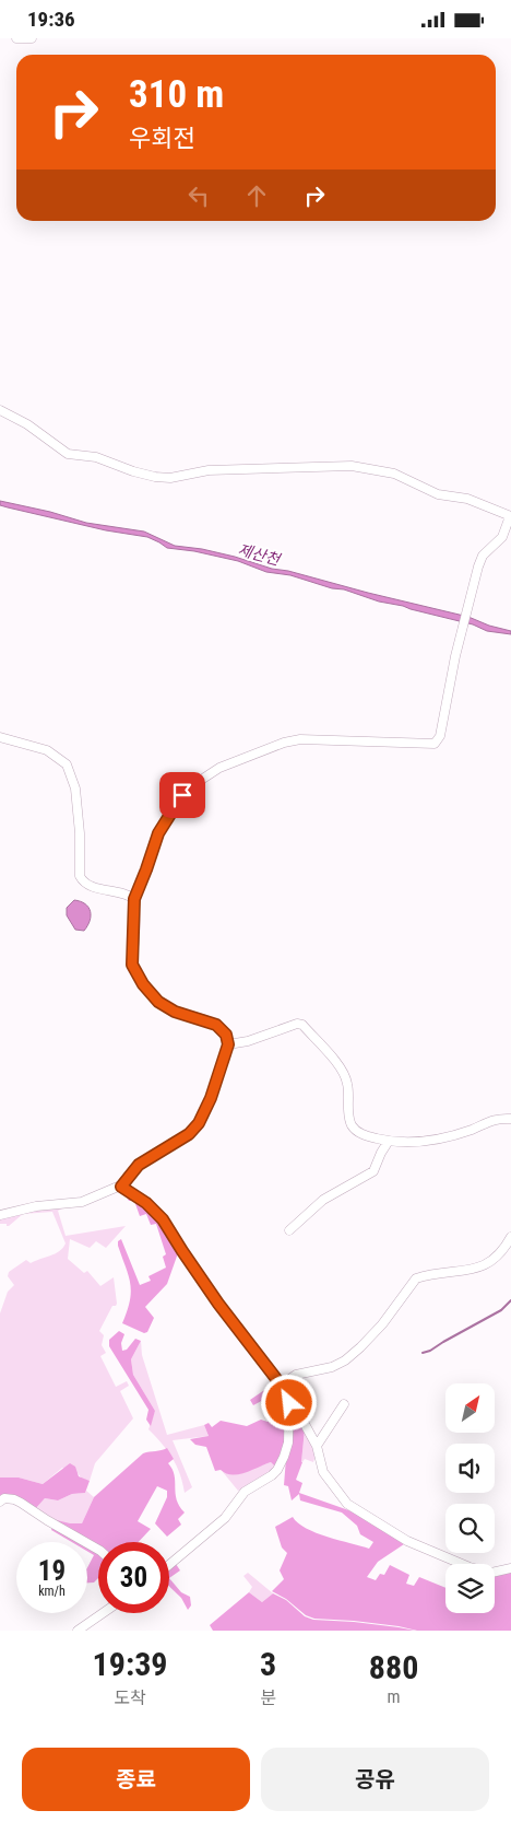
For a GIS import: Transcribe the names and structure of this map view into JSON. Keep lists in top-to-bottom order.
{
  "water": ["제산천"],
  "north": "top right",
  "page": {
    "status": "19:36",
    "turn": ["310 m", "우회전"],
    "speed": "19 km/h",
    "limit": "30",
    "eta": [
      "19:39",
      "도착",
      "3",
      "분",
      "880",
      "m"
    ],
    "buttons": ["종료", "공유"]
  }
}
